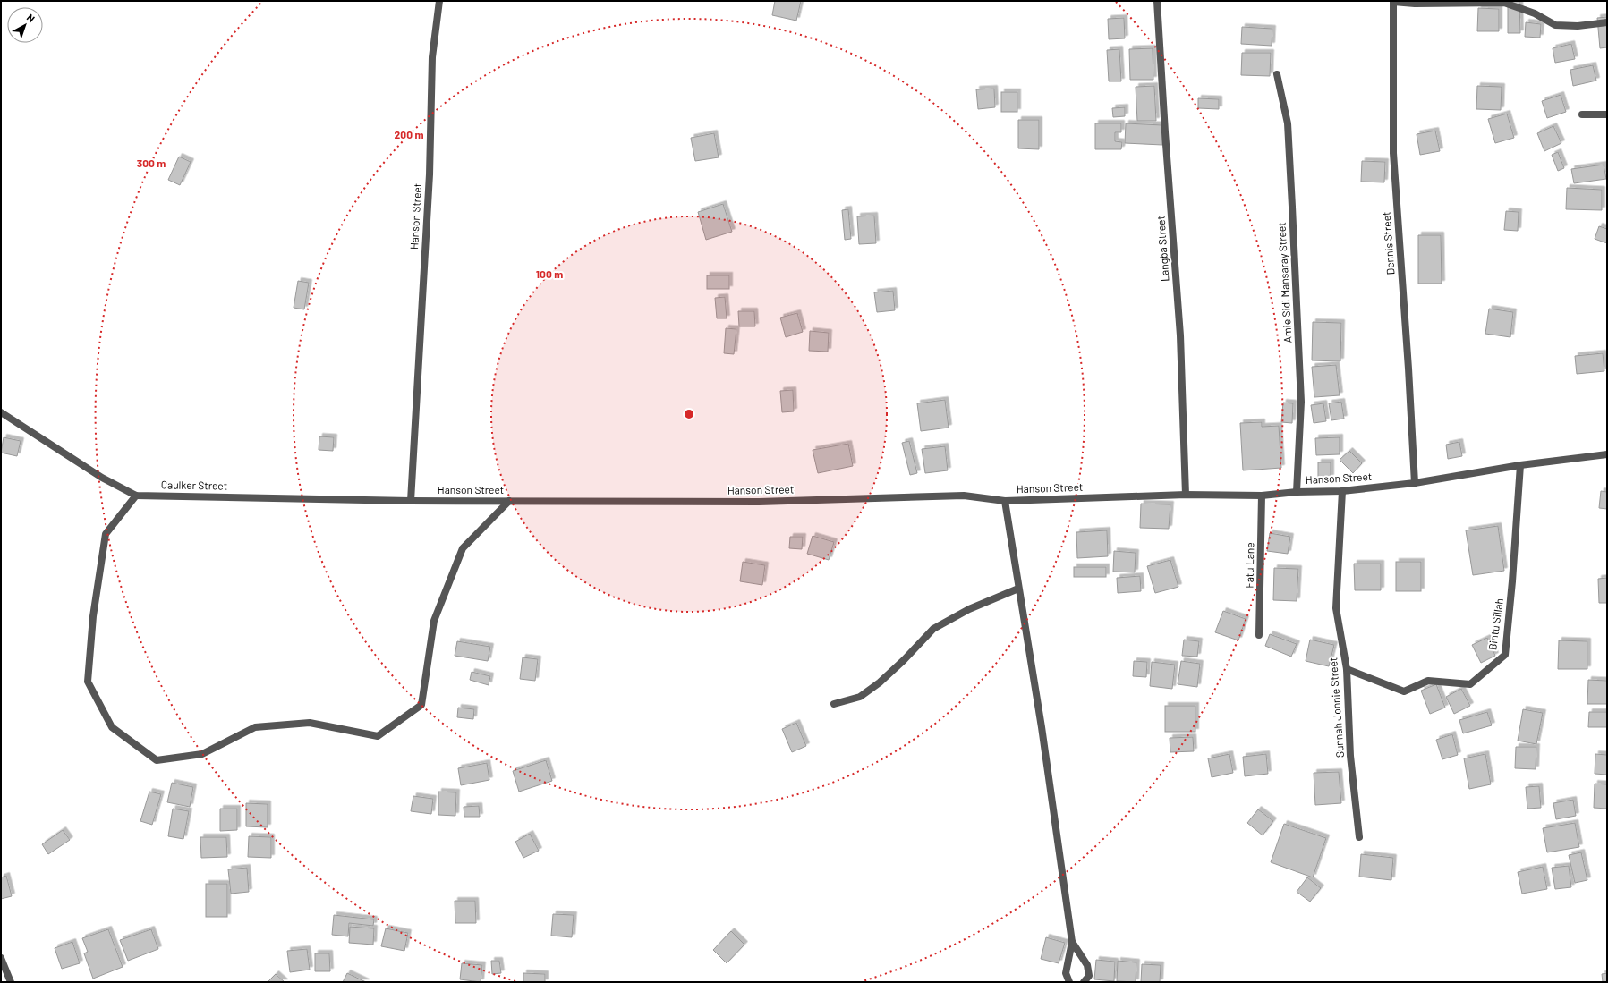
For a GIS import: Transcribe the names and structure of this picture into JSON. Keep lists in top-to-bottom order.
{
  "streets": {
    "street": [
      "Hanson Street",
      "Dennis Street",
      "Langba Street",
      "Amie Sidi Mansaray Street",
      "Caulker Street",
      "Fatu Lane",
      "Bintu Sillah",
      "Sunnah Jonnie Street"
    ]
  },
  "crossings": [
    ["Hanson Street", "Dennis Street"],
    ["Hanson Street", "Langba Street"],
    ["Hanson Street", "Amie Sidi Mansaray Street"],
    ["Hanson Street", "Caulker Street"],
    ["Hanson Street", "Fatu Lane"],
    ["Hanson Street", "Bintu Sillah"],
    ["Hanson Street", "Sunnah Jonnie Street"],
    ["Bintu Sillah", "Sunnah Jonnie Street"]
  ],
  "north": "top right",
  "rings": ["200 m", "300 m", "100 m"]
}
